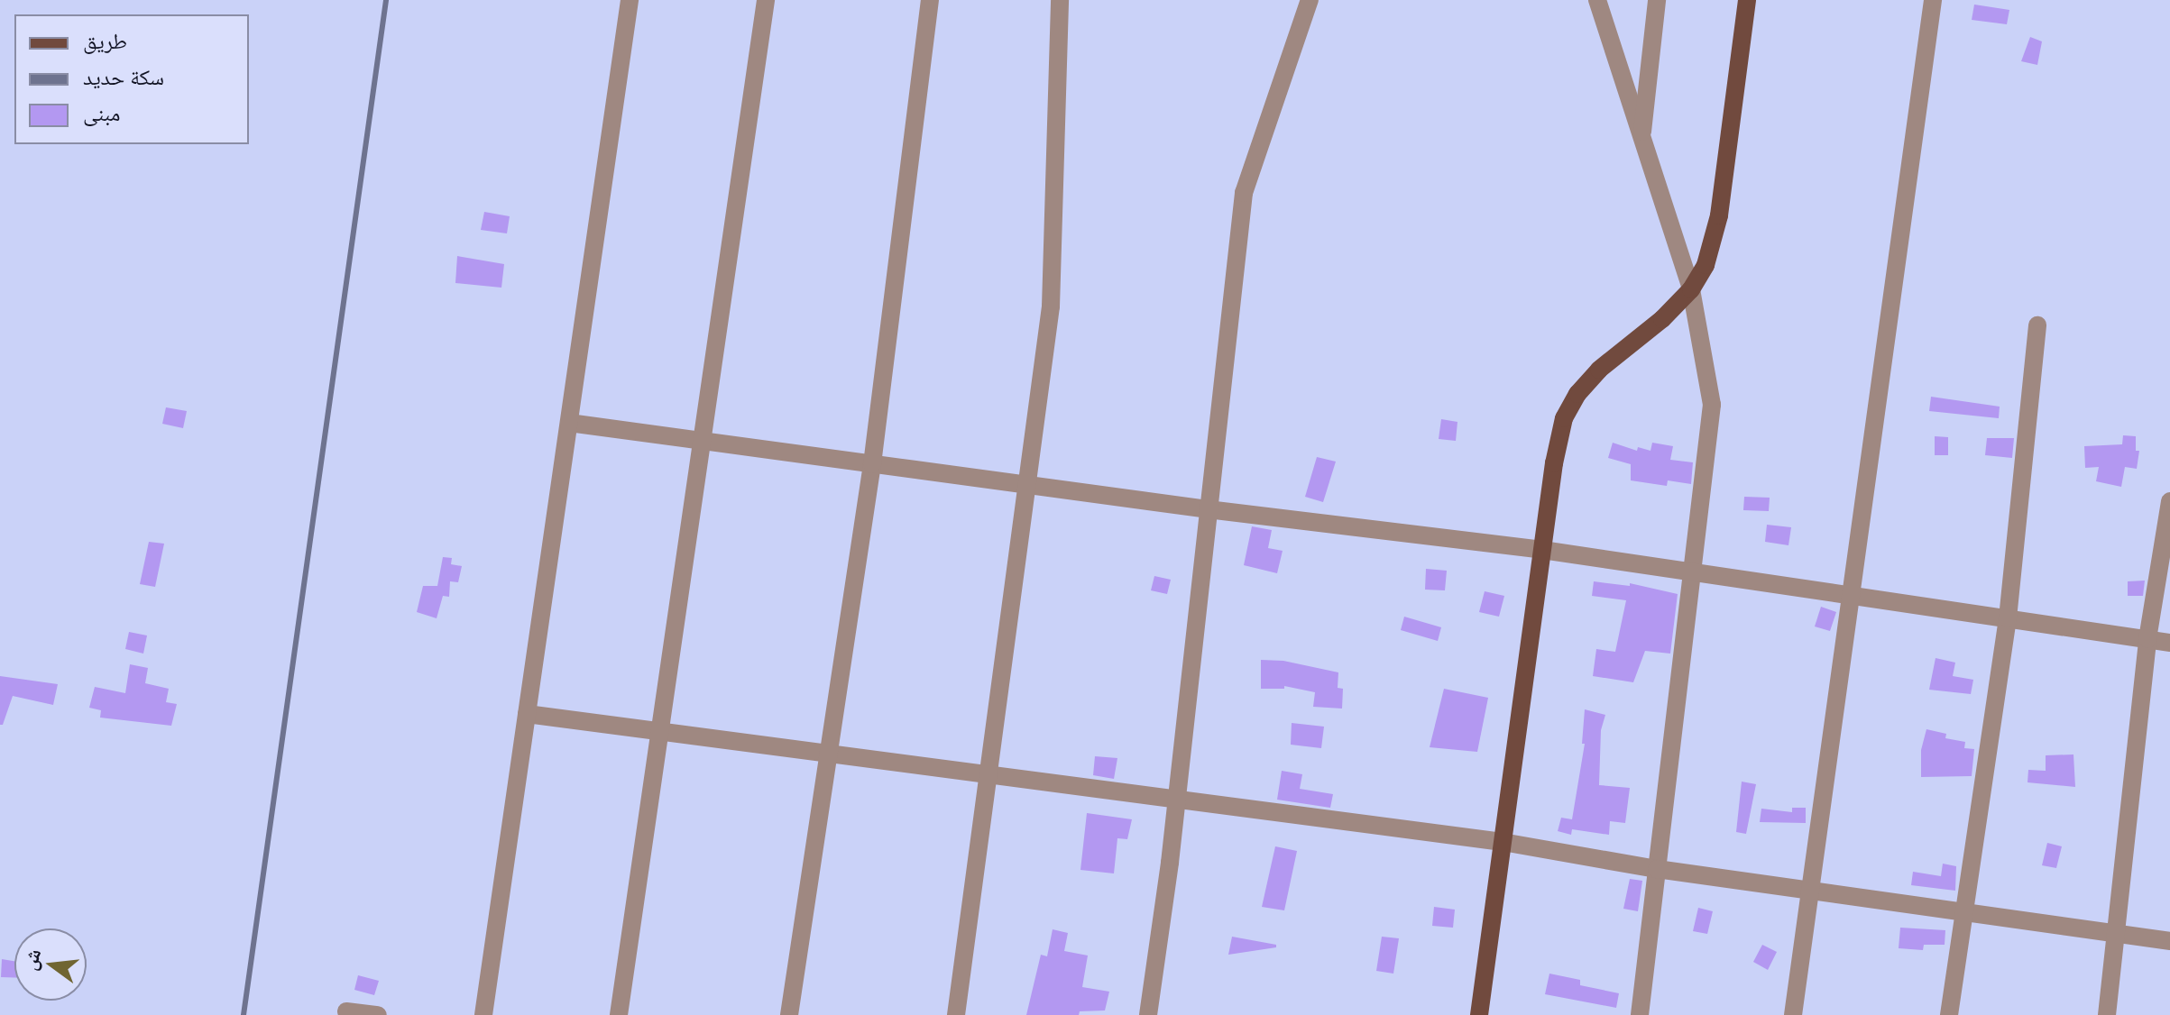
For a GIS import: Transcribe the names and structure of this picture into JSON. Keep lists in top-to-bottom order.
{
  "legend": ["طريق", "سكة حديد", "مبنى"],
  "north": "left"
}
